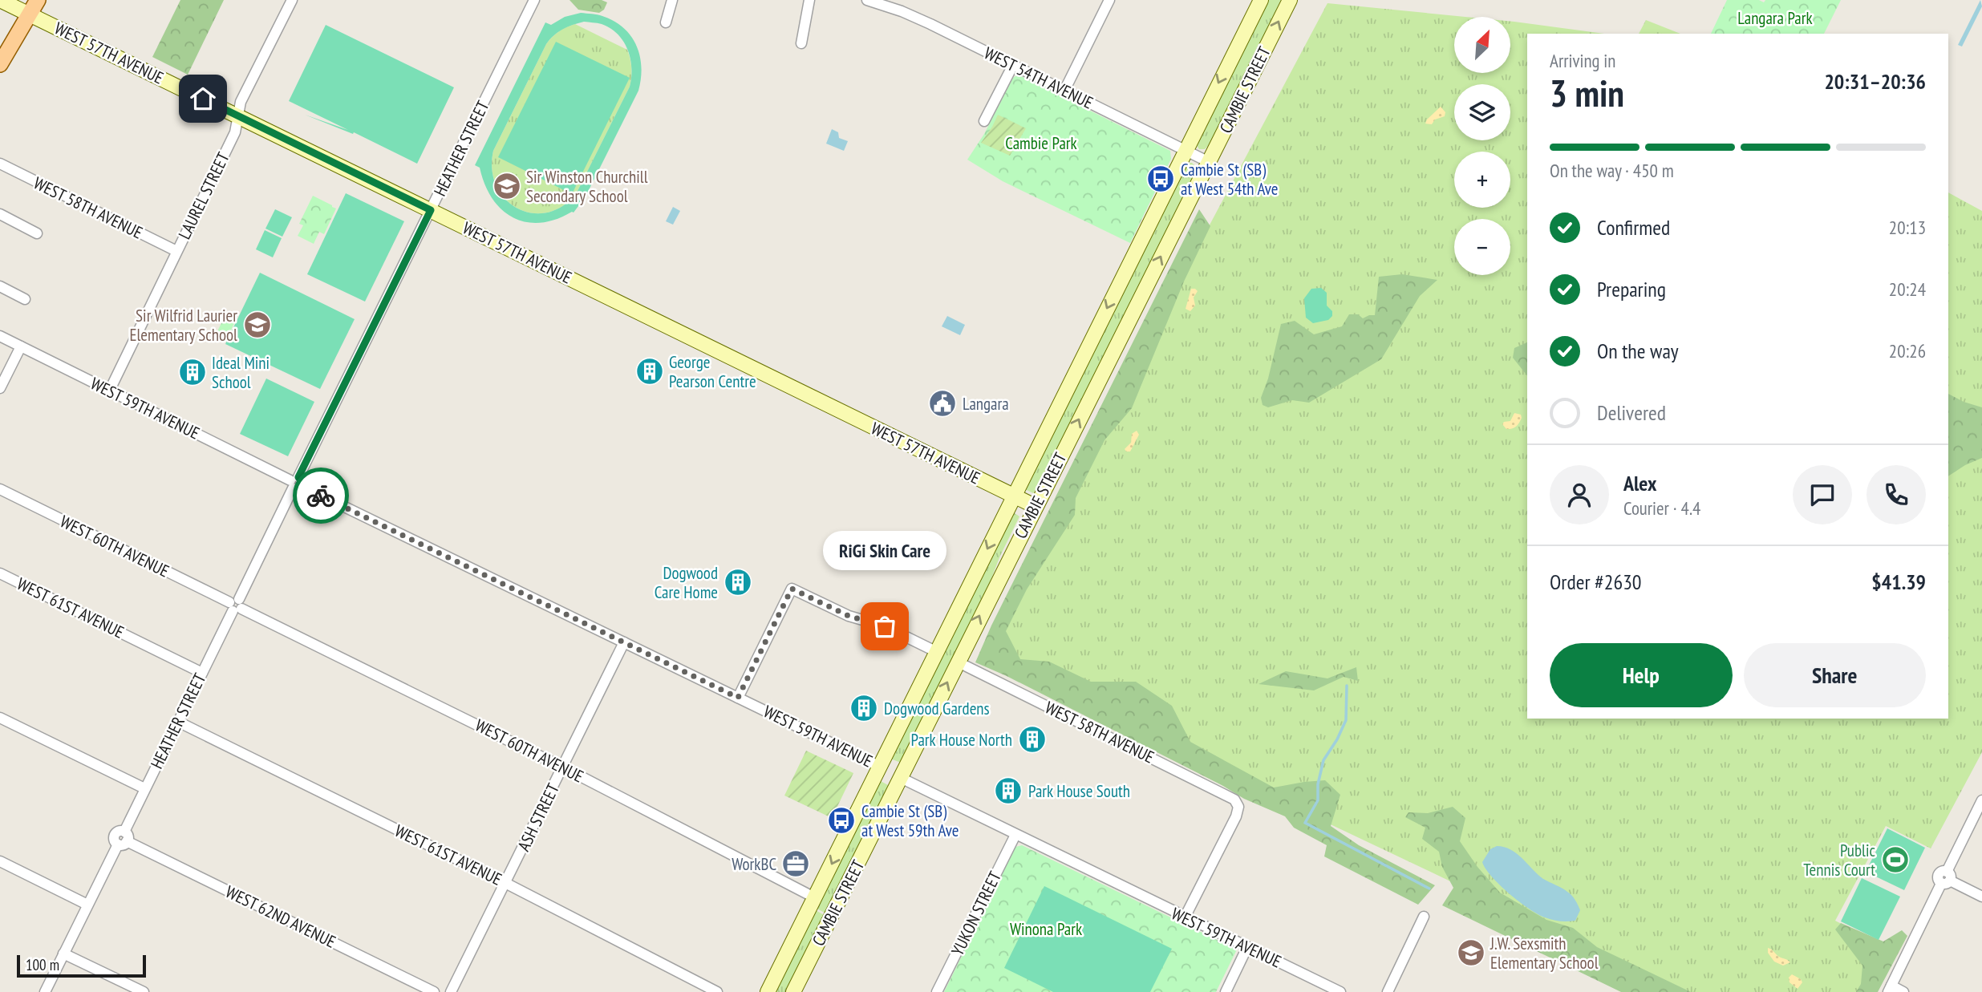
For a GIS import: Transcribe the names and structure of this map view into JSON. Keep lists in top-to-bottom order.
{
  "streets": {
    "main road": ["WEST 57TH AVENUE", "CAMBIE STREET"],
    "street": [
      "WEST 54TH AVENUE",
      "HEATHER STREET",
      "LAUREL STREET",
      "WEST 58TH AVENUE",
      "WEST 59TH AVENUE",
      "WEST 60TH AVENUE",
      "WEST 61ST AVENUE",
      "ASH STREET",
      "YUKON STREET",
      "WEST 62ND AVENUE"
    ]
  },
  "crossings": [
    ["WEST 57TH AVENUE", "CAMBIE STREET"],
    ["WEST 57TH AVENUE", "HEATHER STREET"],
    ["WEST 57TH AVENUE", "LAUREL STREET"],
    ["WEST 54TH AVENUE", "CAMBIE STREET"],
    ["CAMBIE STREET", "WEST 58TH AVENUE"],
    ["CAMBIE STREET", "WEST 59TH AVENUE"],
    ["CAMBIE STREET", "WEST 60TH AVENUE"],
    ["HEATHER STREET", "WEST 59TH AVENUE"],
    ["HEATHER STREET", "WEST 60TH AVENUE"],
    ["HEATHER STREET", "WEST 61ST AVENUE"],
    ["HEATHER STREET", "WEST 62ND AVENUE"],
    ["LAUREL STREET", "WEST 58TH AVENUE"],
    ["LAUREL STREET", "WEST 59TH AVENUE"],
    ["WEST 58TH AVENUE", "WEST 59TH AVENUE"],
    ["WEST 59TH AVENUE", "ASH STREET"],
    ["WEST 59TH AVENUE", "YUKON STREET"],
    ["WEST 60TH AVENUE", "ASH STREET"],
    ["WEST 61ST AVENUE", "ASH STREET"]
  ],
  "parks": ["Langara Park", "Cambie Park", "Winona Park"],
  "places": {
    "bus stop": ["Cambie St (SB) at West 54th Ave", "Cambie St (SB) at West 59th Ave"],
    "school or university": ["Sir Winston Churchill Secondary School", "Sir Wilfrid Laurier Elementary School", "J.W. Sexsmith Elementary School"],
    "building": [
      "George Pearson Centre",
      "Ideal Mini School",
      "Dogwood Care Home",
      "Dogwood Gardens",
      "Park House North",
      "Park House South"
    ],
    "public building": ["Langara"],
    "other": ["RiGi Skin Care"],
    "sports": ["Public Tennis Court"],
    "office": ["WorkBC"]
  },
  "scale_bar": "100 m",
  "north": "top right",
  "page": {
    "map_buttons": ["+", "−"],
    "heading": ["3 min", "Arriving in", "20:31–20:36"],
    "panel": [
      "Alex",
      "Courier · 4.4",
      "Order #2630",
      "$41.39"
    ],
    "bar": "On the way · 450 m",
    "list": [
      ["Confirmed", "20:13"],
      ["Preparing", "20:24"],
      ["On the way", "20:26"],
      "Delivered"
    ],
    "bubble": "RiGi Skin Care",
    "buttons": ["Help", "Share"],
    "scale": "100 m"
  }
}
